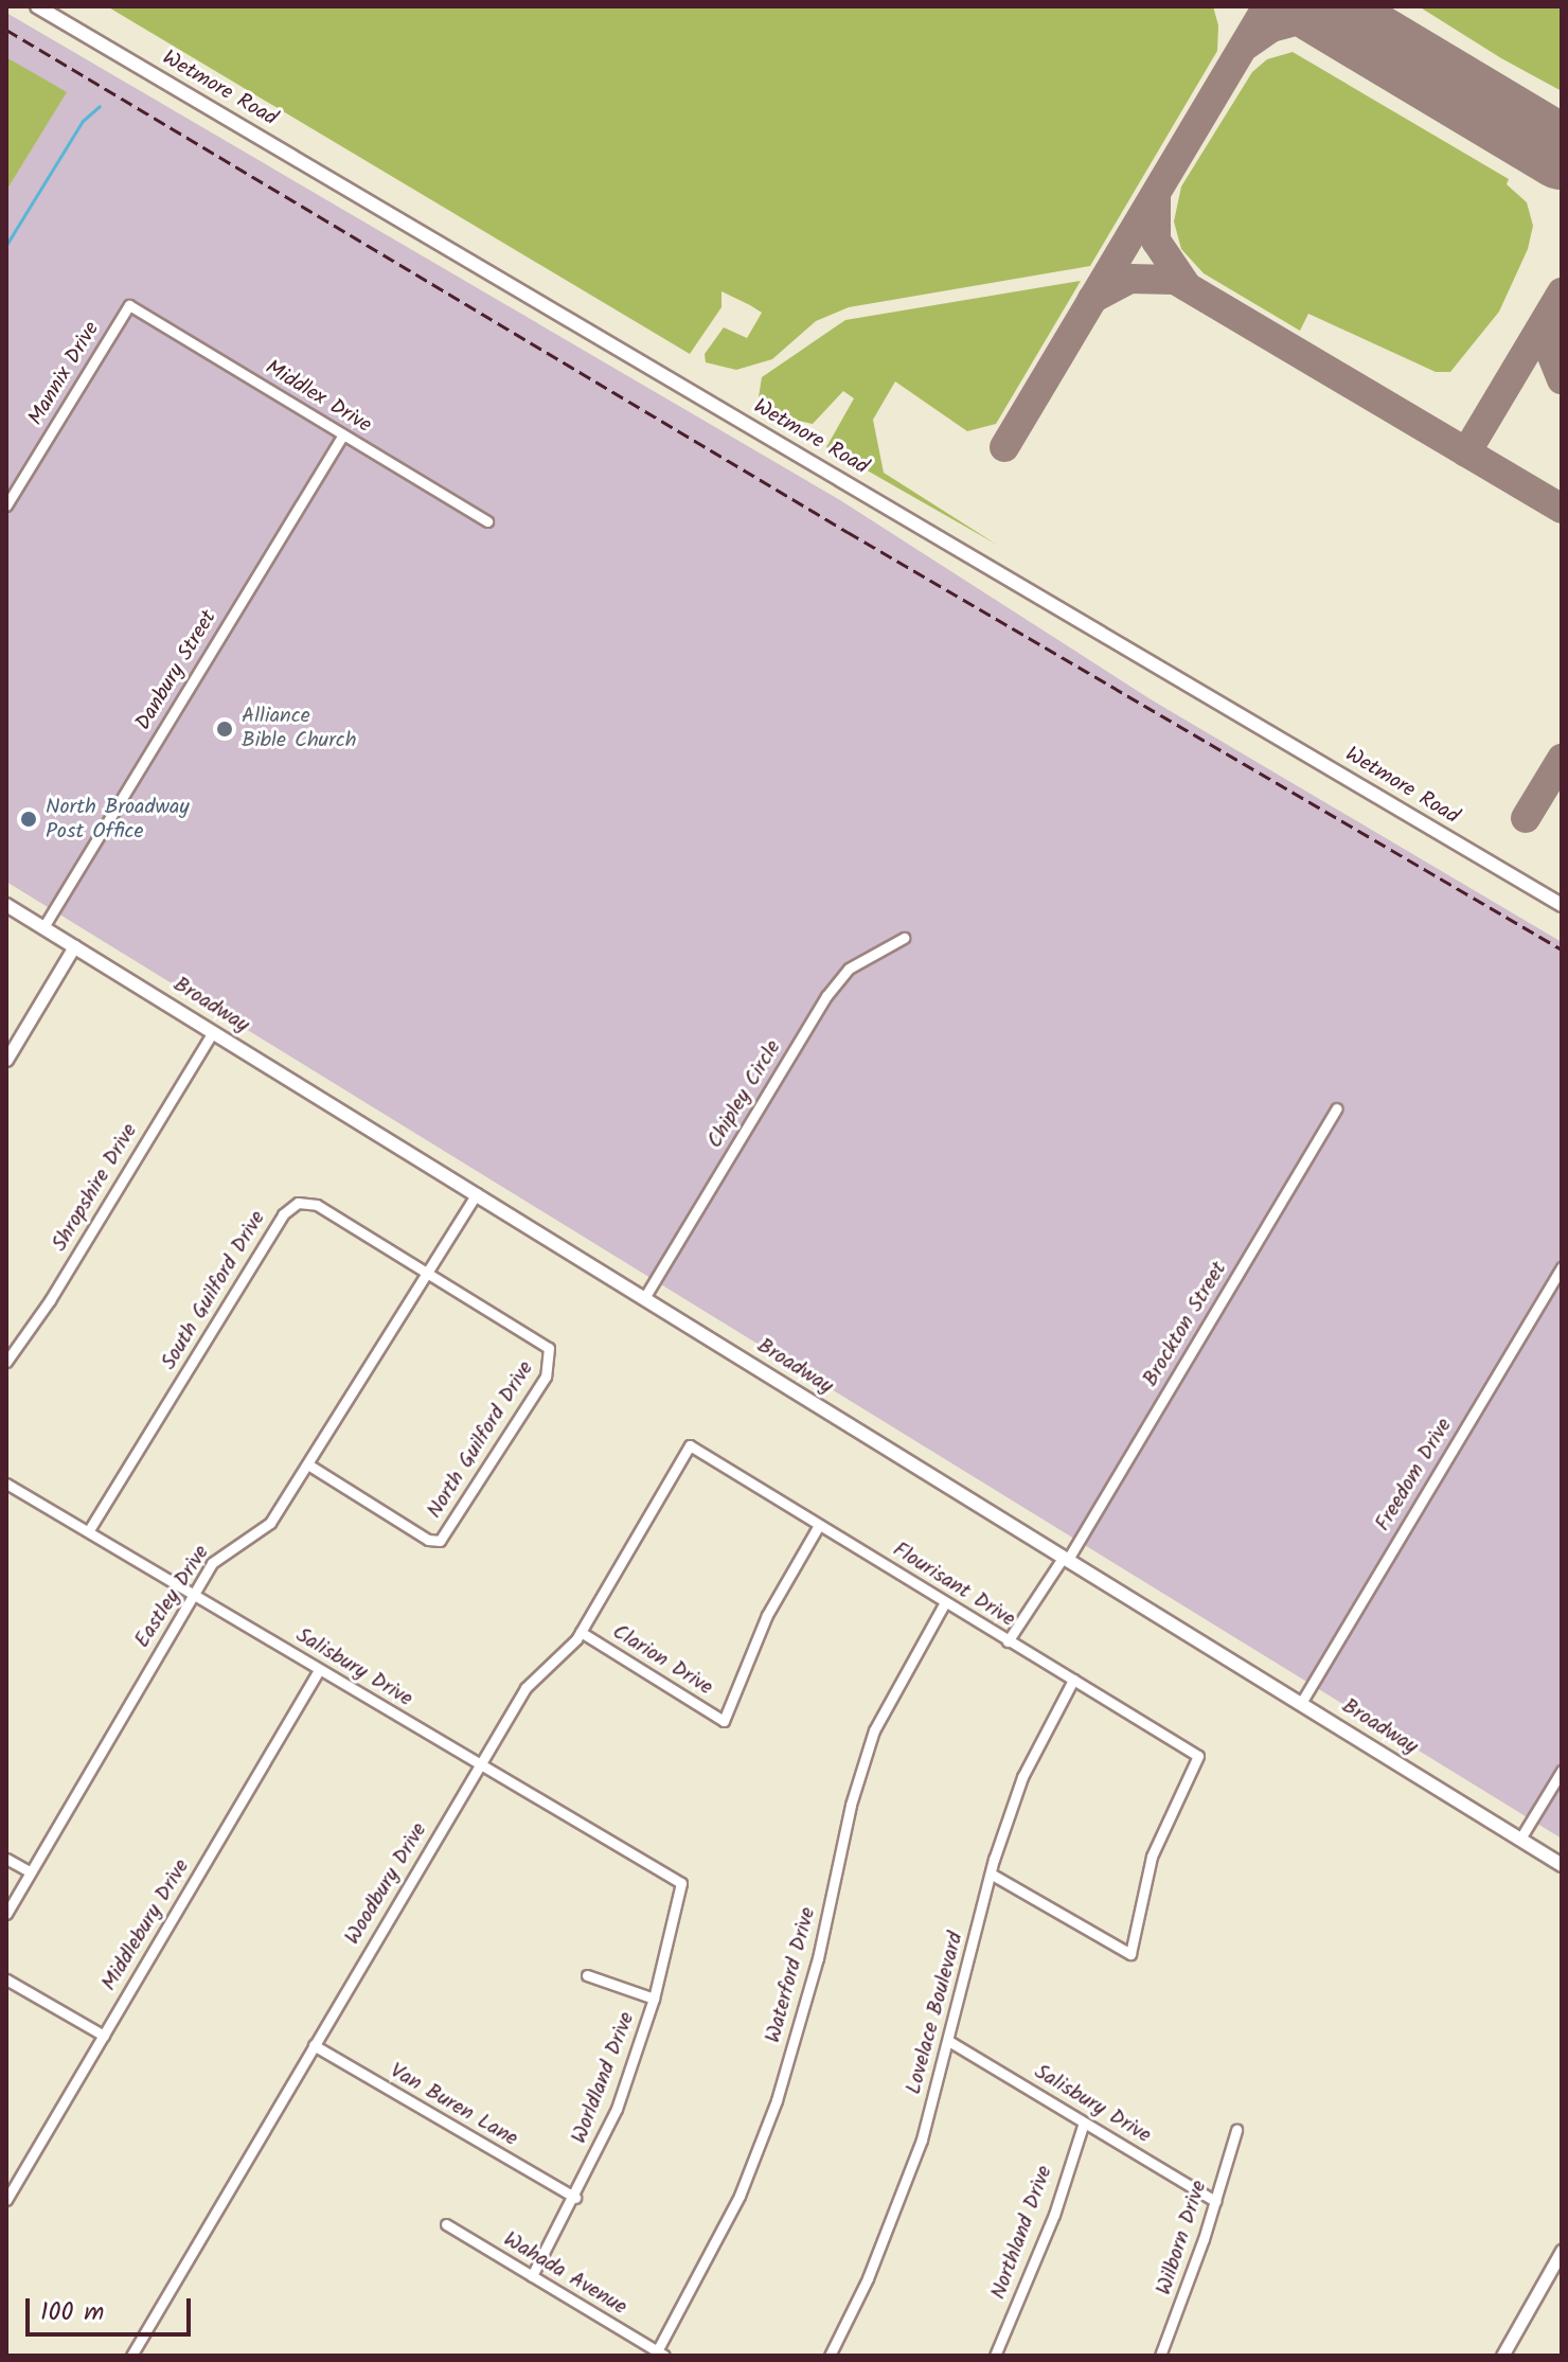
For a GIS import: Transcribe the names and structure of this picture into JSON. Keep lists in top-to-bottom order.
{
  "streets": {
    "main road": ["Wetmore Road", "Broadway"],
    "street": [
      "Mannix Drive",
      "Middlex Drive",
      "Danbury Street",
      "Chipley Circle",
      "Shropshire Drive",
      "South Guilford Drive",
      "Brockton Street",
      "North Guilford Drive",
      "Freedom Drive",
      "Flourisant Drive",
      "Eastley Drive",
      "Clarion Drive",
      "Salisbury Drive",
      "Woodbury Drive",
      "Middlebury Drive",
      "Waterford Drive",
      "Lovelace Boulevard",
      "Worldland Drive",
      "Van Buren Lane",
      "Northland Drive",
      "Wilborn Drive",
      "Wahada Avenue"
    ]
  },
  "crossings": [
    ["Mannix Drive", "Middlex Drive"],
    ["Middlex Drive", "Danbury Street"],
    ["Danbury Street", "Broadway"],
    ["Broadway", "Chipley Circle"],
    ["Broadway", "Shropshire Drive"],
    ["Broadway", "Brockton Street"],
    ["Broadway", "Freedom Drive"],
    ["Broadway", "Eastley Drive"],
    ["South Guilford Drive", "North Guilford Drive"],
    ["South Guilford Drive", "Eastley Drive"],
    ["South Guilford Drive", "Salisbury Drive"],
    ["Brockton Street", "Flourisant Drive"],
    ["North Guilford Drive", "Eastley Drive"],
    ["Flourisant Drive", "Clarion Drive"],
    ["Flourisant Drive", "Woodbury Drive"],
    ["Flourisant Drive", "Waterford Drive"],
    ["Flourisant Drive", "Lovelace Boulevard"],
    ["Eastley Drive", "Salisbury Drive"],
    ["Clarion Drive", "Woodbury Drive"],
    ["Salisbury Drive", "Woodbury Drive"],
    ["Salisbury Drive", "Middlebury Drive"],
    ["Salisbury Drive", "Lovelace Boulevard"],
    ["Salisbury Drive", "Worldland Drive"],
    ["Salisbury Drive", "Northland Drive"],
    ["Salisbury Drive", "Wilborn Drive"],
    ["Woodbury Drive", "Van Buren Lane"],
    ["Waterford Drive", "Wahada Avenue"],
    ["Worldland Drive", "Van Buren Lane"],
    ["Worldland Drive", "Wahada Avenue"]
  ],
  "places": ["Alliance Bible Church", "North Broadway Post Office"],
  "scale_bar": "100 m"
}
